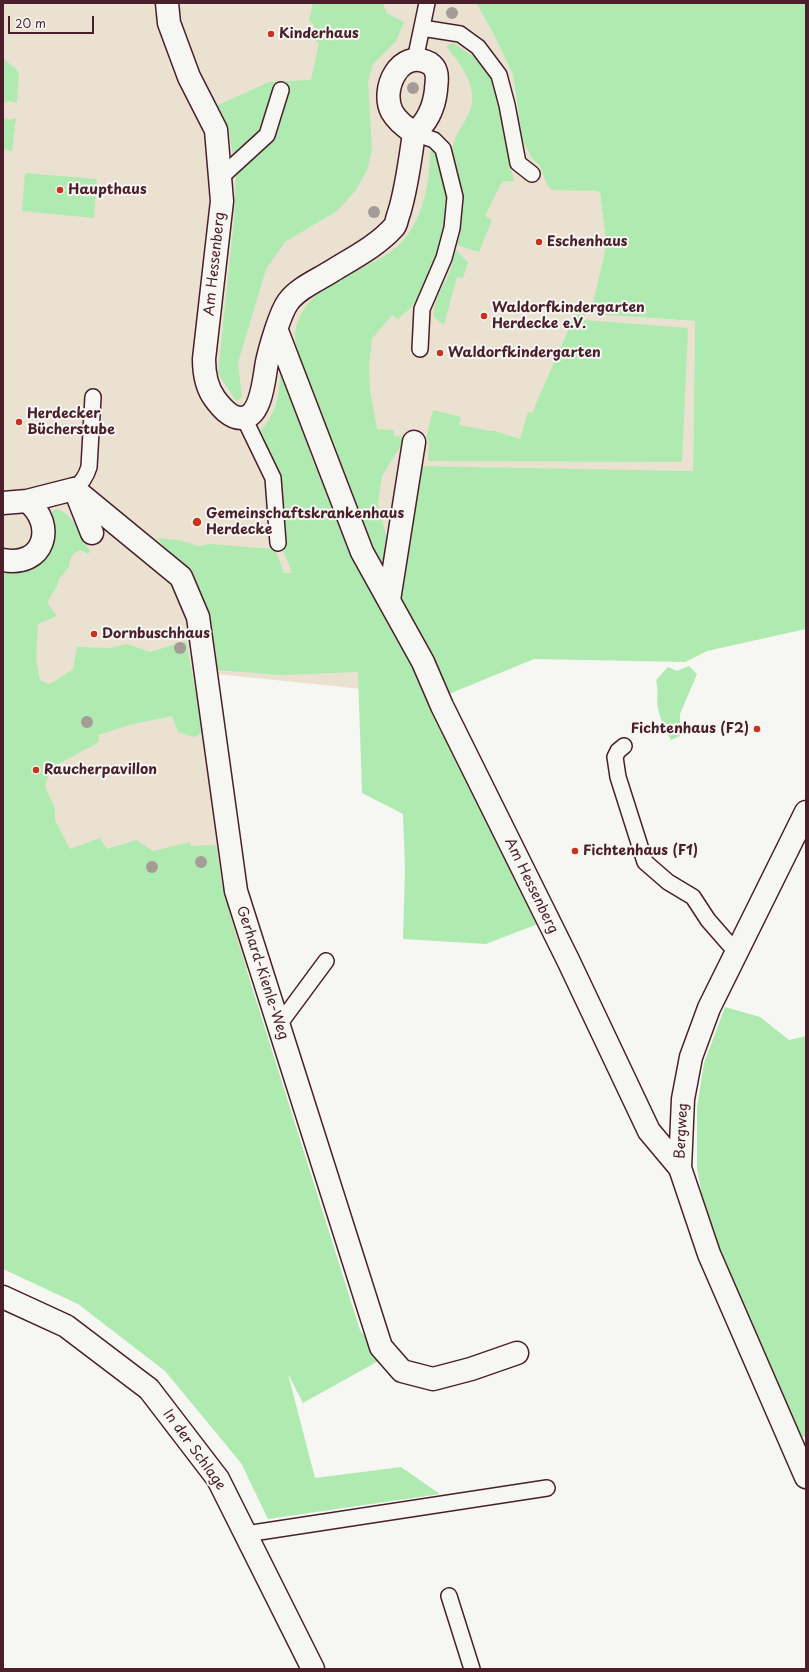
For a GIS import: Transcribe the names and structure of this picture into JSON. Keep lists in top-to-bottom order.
{
  "streets": {
    "street": [
      "Am Hessenberg",
      "Gerhard-Kienle-Weg",
      "Bergweg",
      "In der Schlage"
    ]
  },
  "crossings": [
    ["Am Hessenberg", "Bergweg"]
  ],
  "places": [
    "Kinderhaus",
    "Haupthaus",
    "Eschenhaus",
    "Waldorfkindergarten Herdecke e.V.",
    "Waldorfkindergarten",
    "Herdecker Bücherstube",
    "Gemeinschaftskrankenhaus Herdecke",
    "Dornbuschhaus",
    "Fichtenhaus (F2)",
    "Raucherpavillon",
    "Fichtenhaus (F1)"
  ],
  "scale_bar": "20 m"
}
